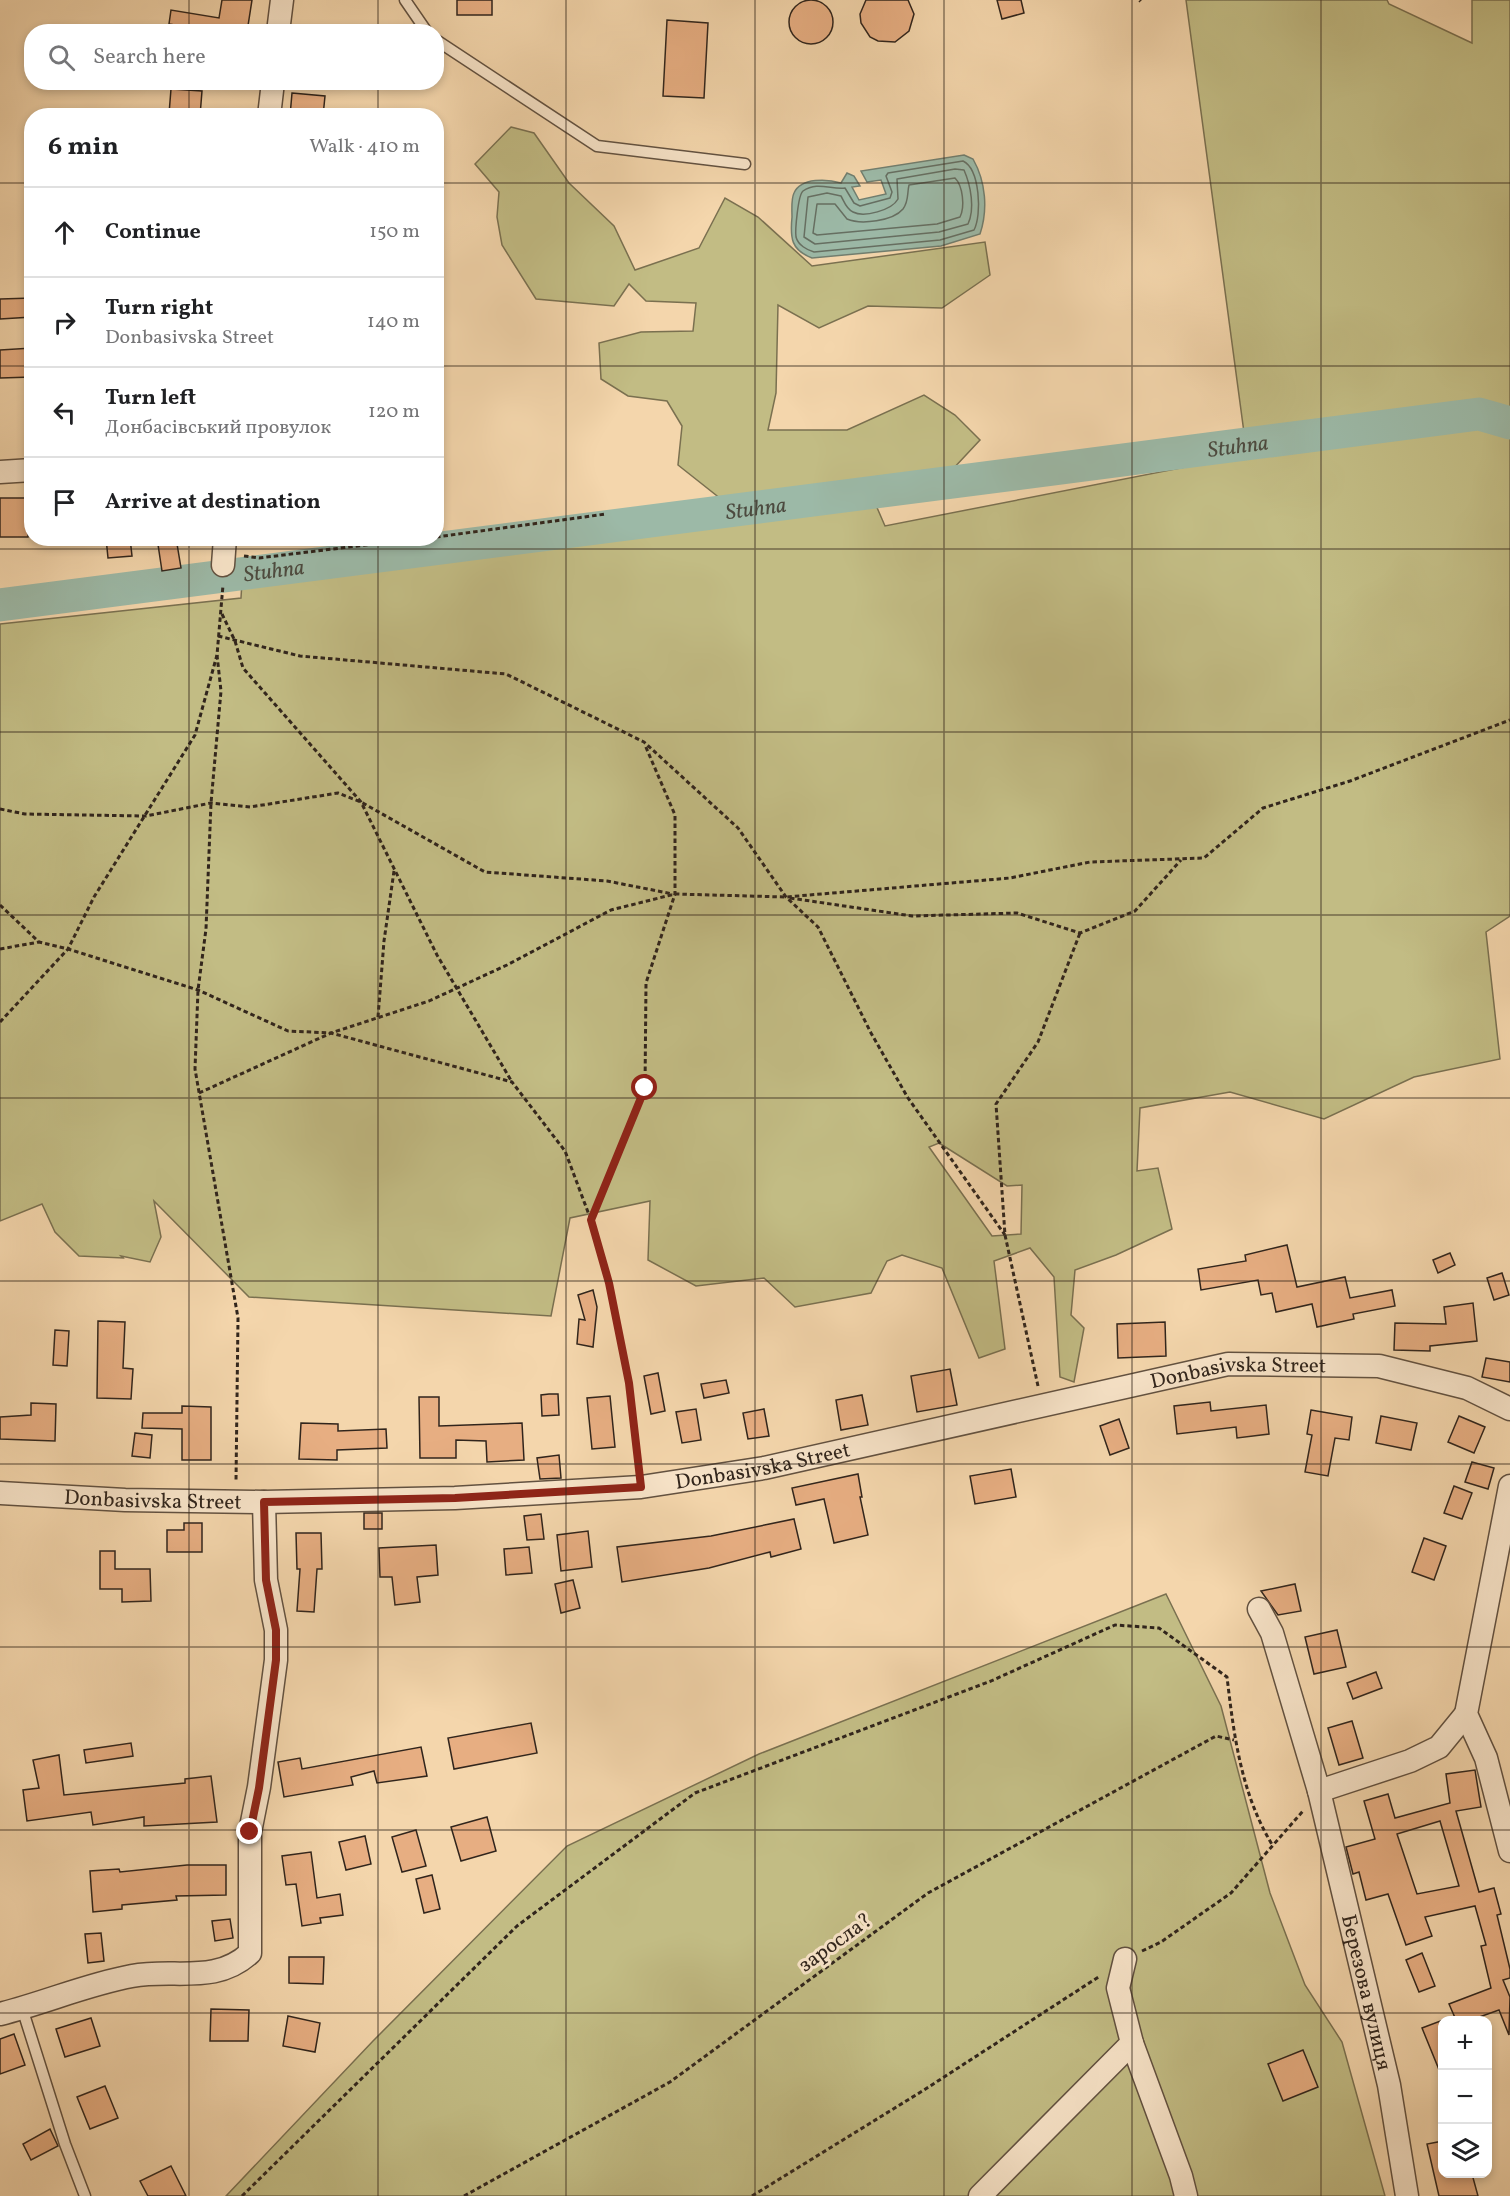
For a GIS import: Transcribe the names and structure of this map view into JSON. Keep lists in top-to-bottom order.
{
  "streets": {
    "street": ["Donbasivska Street", "Березова вулиця"],
    "path": ["заросла?"]
  },
  "water": ["Stuhna"],
  "page": {
    "search": "Search here",
    "heading": ["6 min", "Walk · 410 m"],
    "list": [
      ["Continue", "150 m"],
      ["Turn right", "Donbasivska Street", "140 m"],
      ["Turn left", "Донбасівський провулок", "120 m"],
      "Arrive at destination"
    ],
    "map_buttons": ["+", "−"]
  }
}
